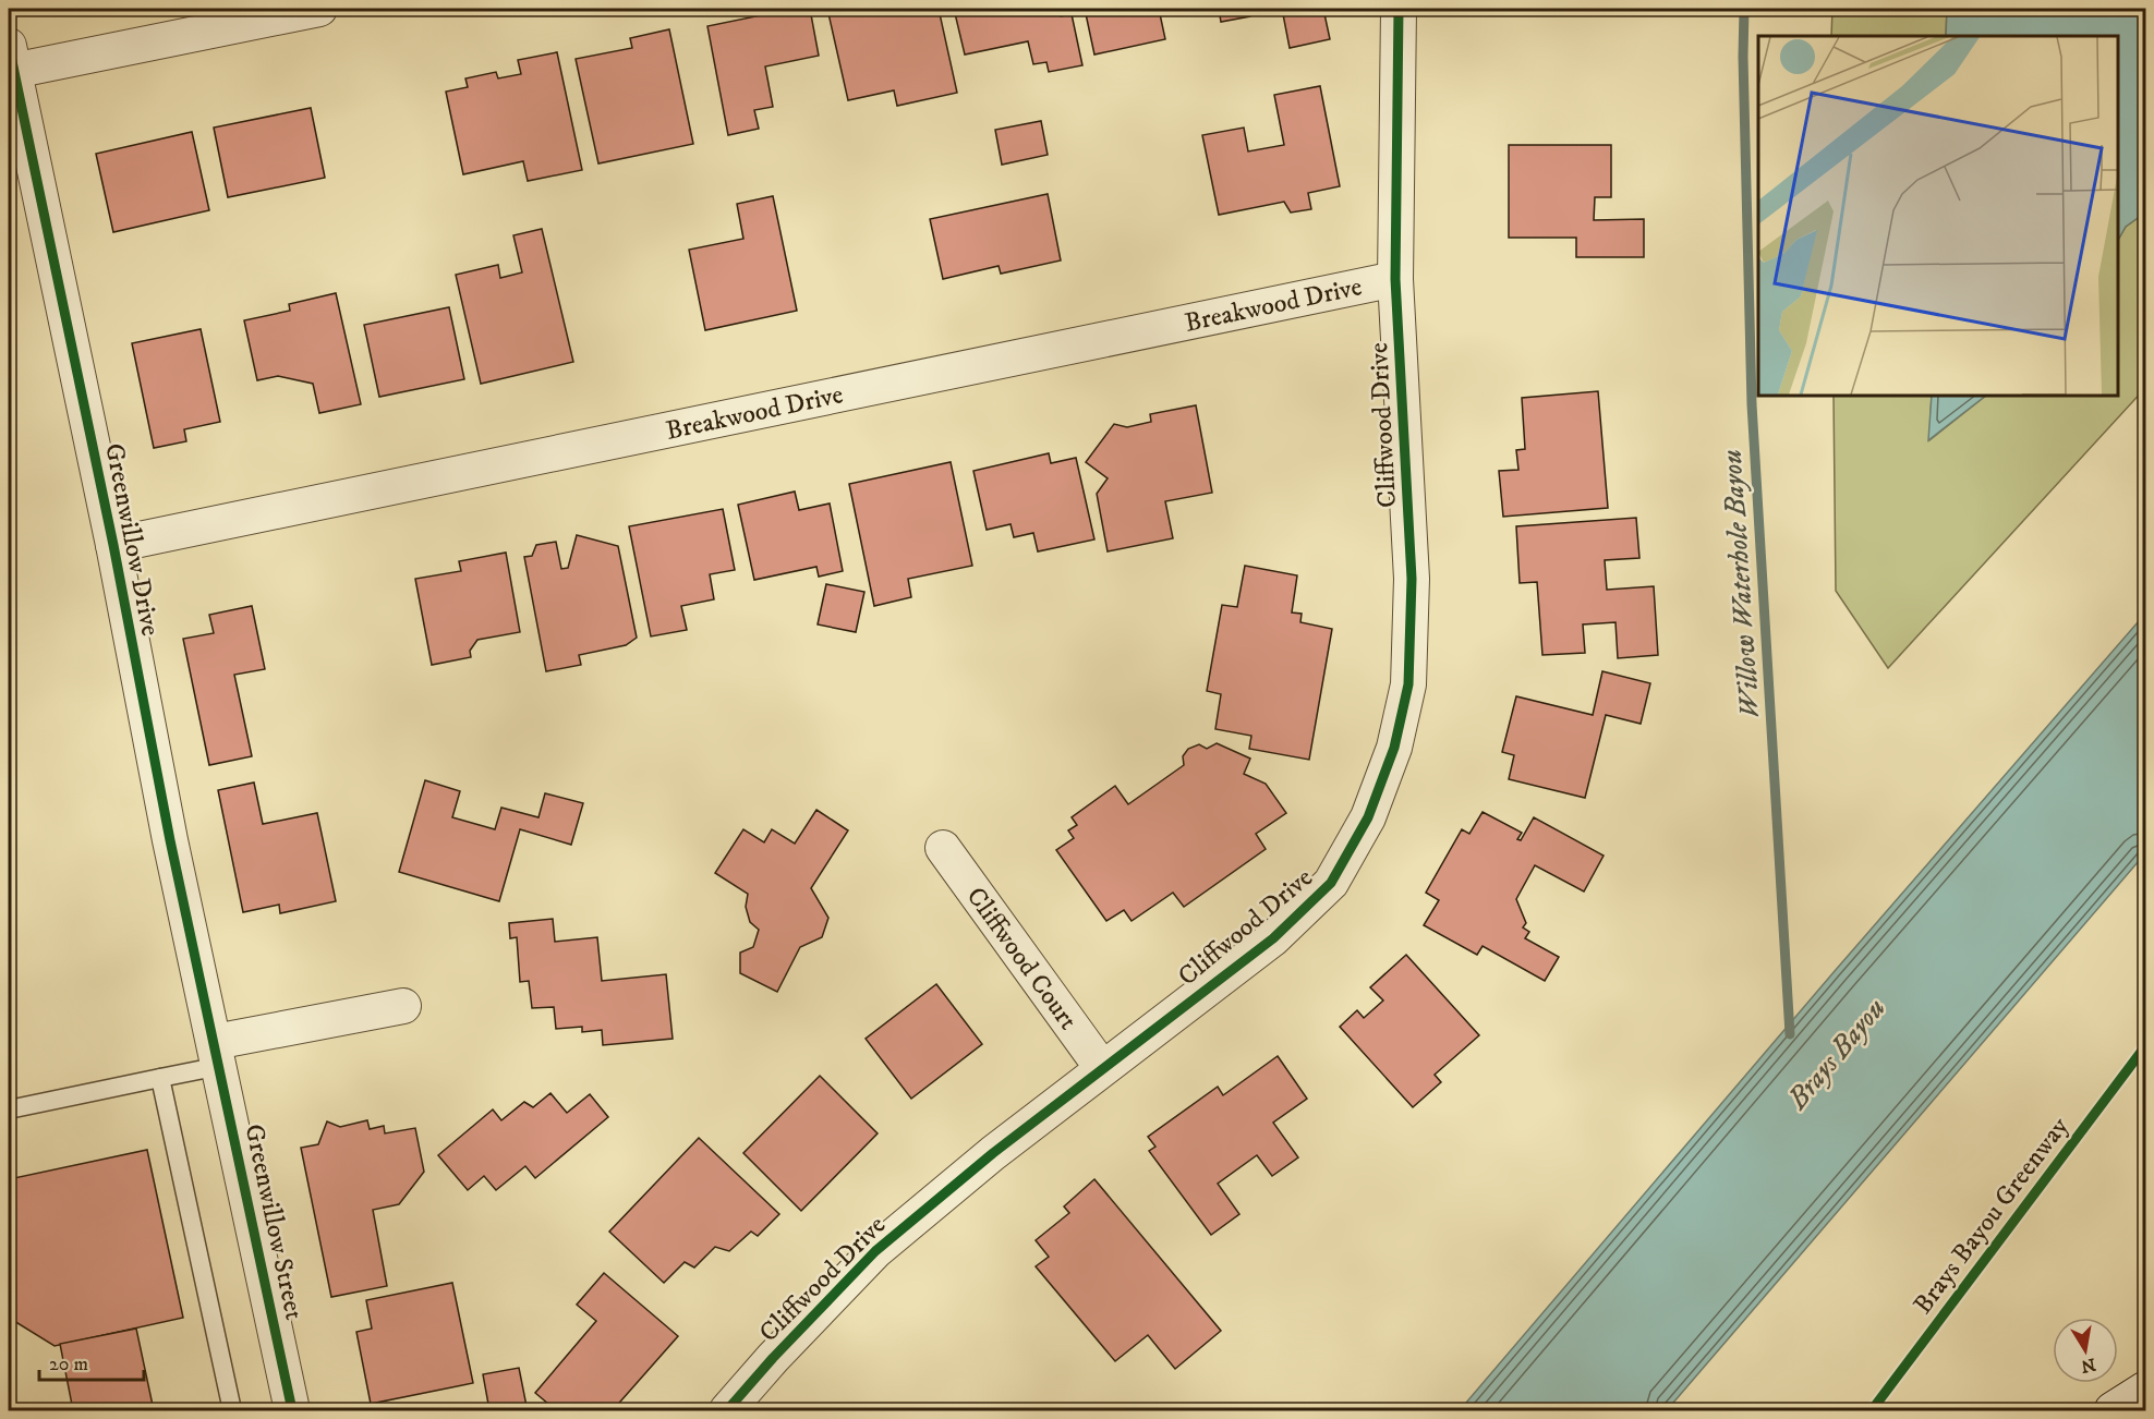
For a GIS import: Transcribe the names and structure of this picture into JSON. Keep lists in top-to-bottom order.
{
  "streets": {
    "street": [
      "Breakwood Drive",
      "Cliffwood Drive",
      "Greenwillow Drive",
      "Cliffwood Court",
      "Greenwillow Street"
    ],
    "cycle path": ["Brays Bayou Greenway"]
  },
  "crossings": [
    ["Breakwood Drive", "Cliffwood Drive"],
    ["Breakwood Drive", "Greenwillow Drive"],
    ["Cliffwood Drive", "Cliffwood Court"],
    ["Greenwillow Drive", "Greenwillow Street"]
  ],
  "water": ["Willow Waterhole Bayou", "Brays Bayou"],
  "scale_bar": "20 m",
  "north": "bottom"
}
